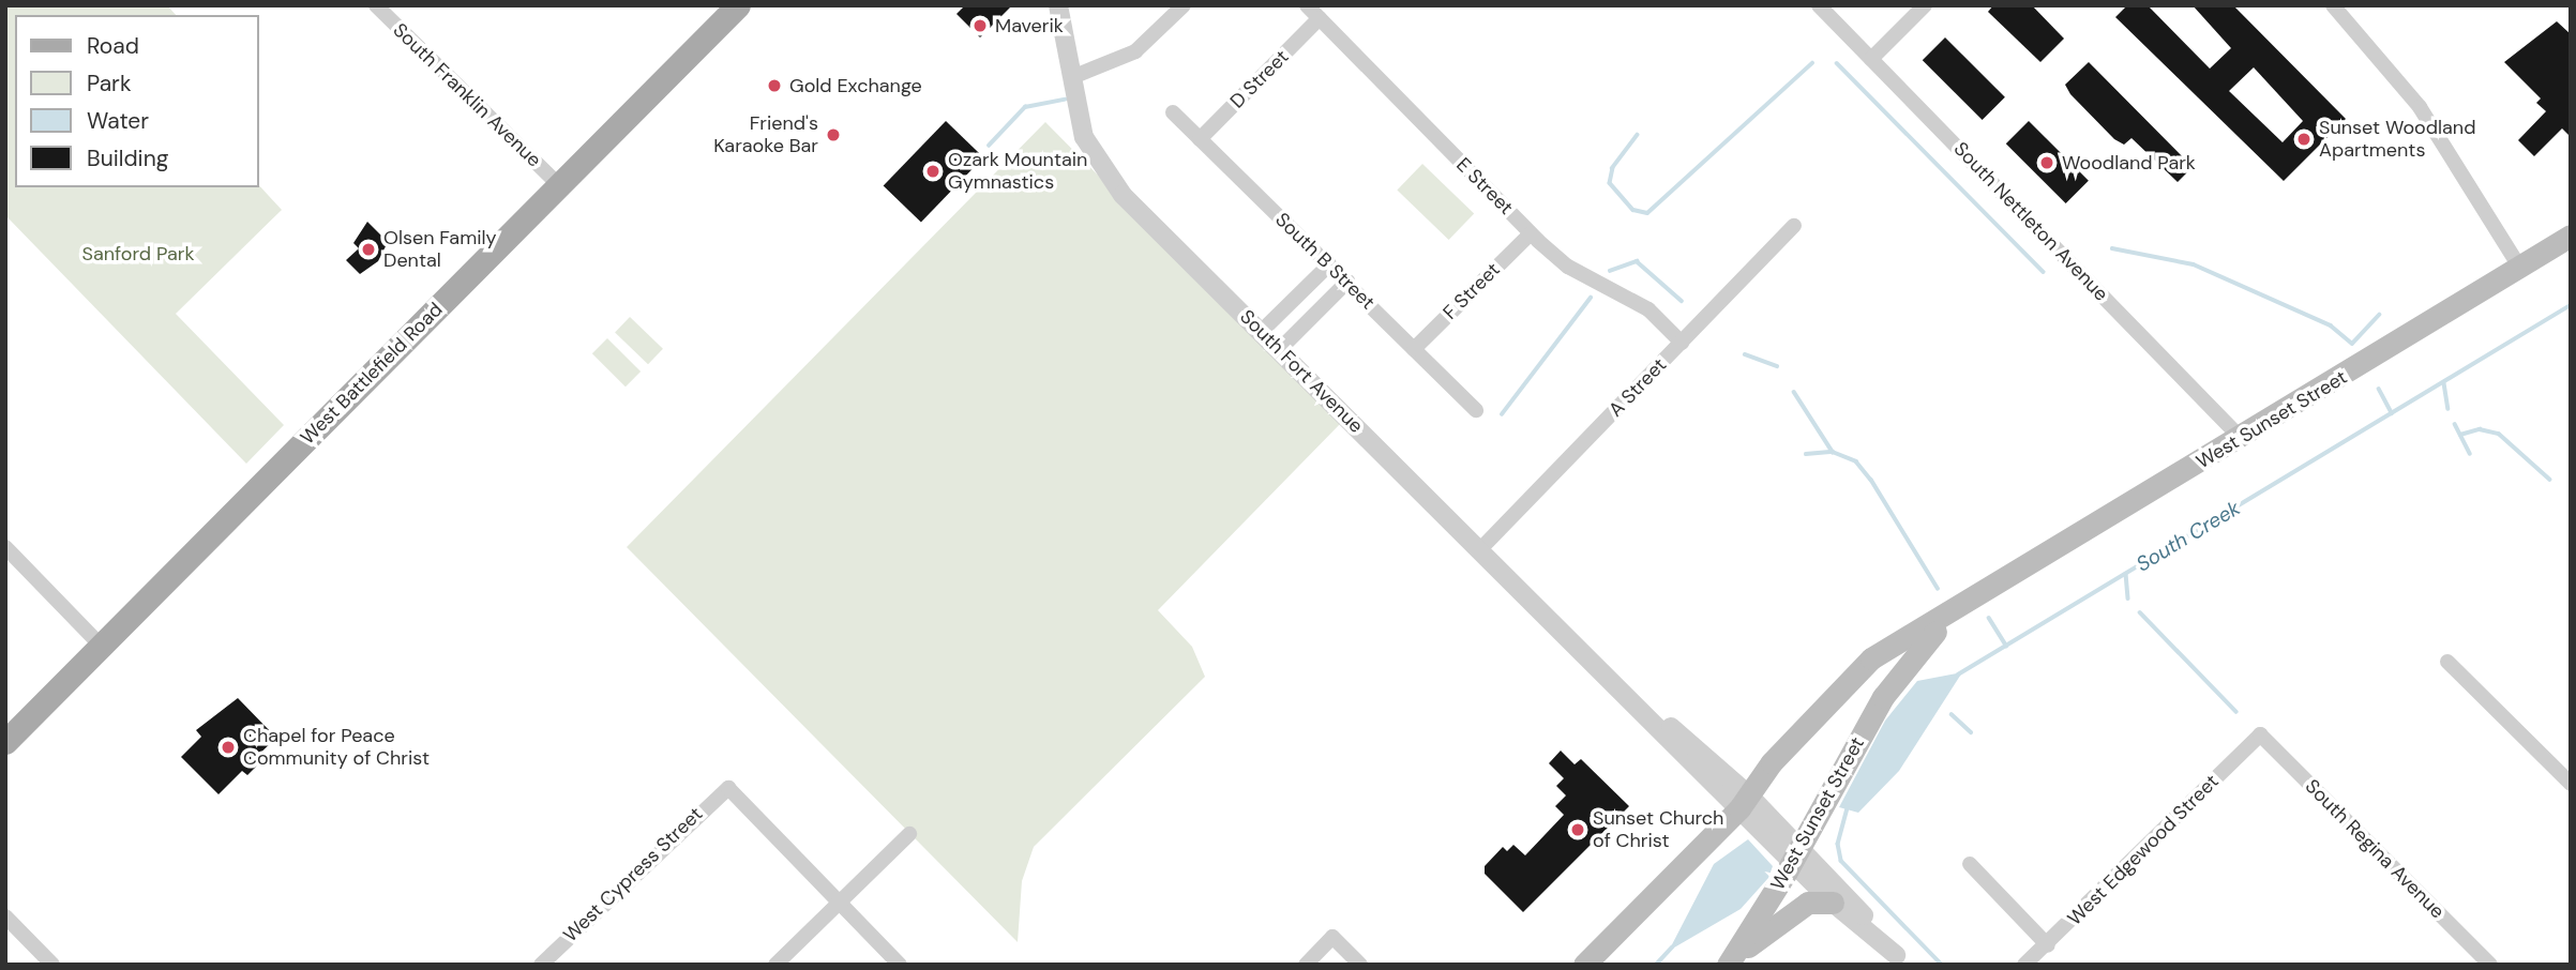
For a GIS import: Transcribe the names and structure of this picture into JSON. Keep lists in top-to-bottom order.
{
  "streets": {
    "main road": ["West Battlefield Road", "West Sunset Street"],
    "street": [
      "D Street",
      "South Franklin Avenue",
      "E Street",
      "South Nettleton Avenue",
      "South B Street",
      "F Street",
      "South Fort Avenue",
      "A Street",
      "South Regina Avenue",
      "West Edgewood Street",
      "West Cypress Street"
    ]
  },
  "crossings": [
    ["D Street", "E Street"],
    ["D Street", "South B Street"],
    ["South Franklin Avenue", "West Battlefield Road"],
    ["E Street", "F Street"],
    ["E Street", "A Street"],
    ["South Nettleton Avenue", "West Sunset Street"],
    ["South B Street", "F Street"],
    ["South Fort Avenue", "A Street"],
    ["South Fort Avenue", "West Sunset Street"],
    ["South Regina Avenue", "West Edgewood Street"]
  ],
  "water": ["South Creek"],
  "parks": ["Sanford Park"],
  "places": [
    "Maverik",
    "Gold Exchange",
    "Friend's Karaoke Bar",
    "Sunset Woodland Apartments",
    "Woodland Park",
    "Ozark Mountain Gymnastics",
    "Olsen Family Dental",
    "Chapel for Peace Community of Christ",
    "Sunset Church of Christ"
  ],
  "legend": [
    "Road",
    "Park",
    "Water",
    "Building"
  ]
}
